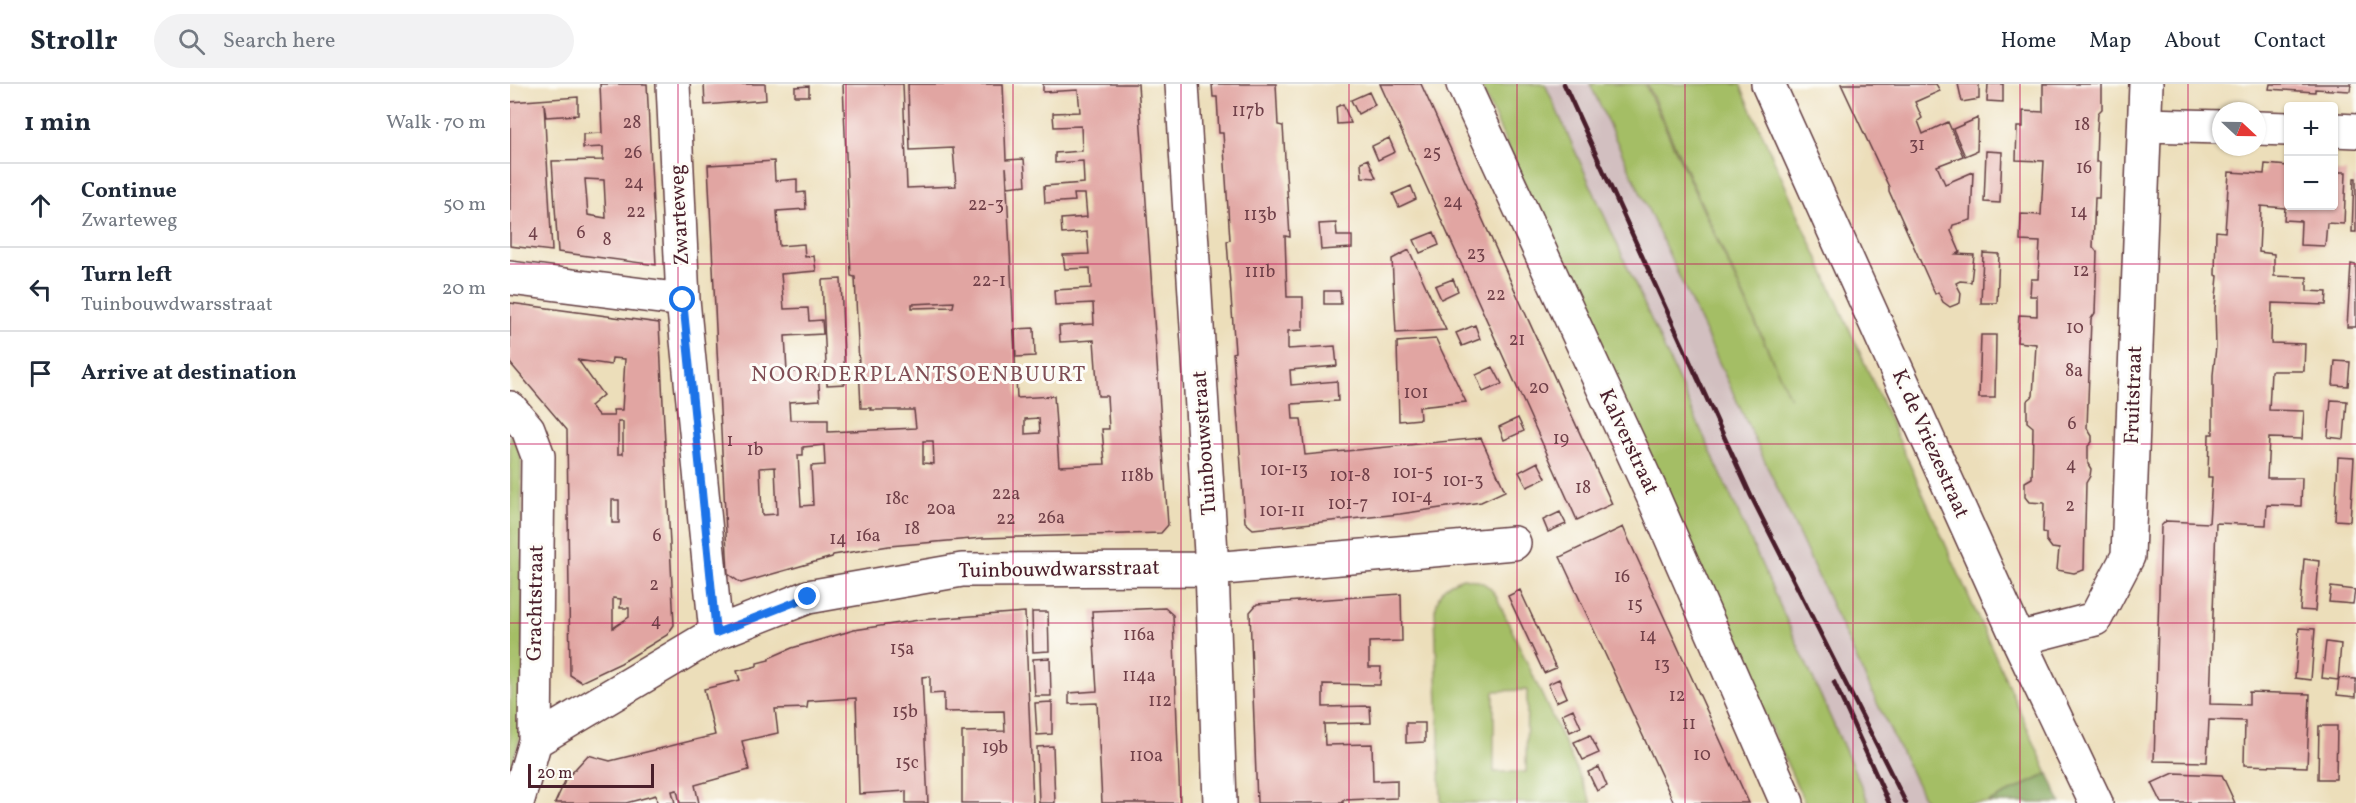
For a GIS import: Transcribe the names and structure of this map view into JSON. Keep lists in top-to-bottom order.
{
  "streets": {
    "street": [
      "Zwarteweg",
      "Fruitstraat",
      "Kalverstraat",
      "Tuinbouwstraat",
      "K. de Vriezestraat",
      "Tuinbouwdwarsstraat",
      "Grachtstraat"
    ]
  },
  "crossings": [
    ["Zwarteweg", "Tuinbouwdwarsstraat"],
    ["Fruitstraat", "K. de Vriezestraat"],
    ["Tuinbouwstraat", "Tuinbouwdwarsstraat"],
    ["Tuinbouwdwarsstraat", "Grachtstraat"]
  ],
  "districts": ["NOORDERPLANTSOENBUURT"],
  "house_numbers": [
    "117b",
    "28",
    "18",
    "31",
    "26",
    "25",
    "16",
    "24",
    "24",
    "22-3",
    "22",
    "14",
    "113b",
    "4",
    "6",
    "8",
    "23",
    "12",
    "111b",
    "22-1",
    "22",
    "10",
    "21",
    "8a",
    "20",
    "101",
    "6",
    "19",
    "1",
    "1b",
    "4",
    "101-13",
    "101-5",
    "118b",
    "101-8",
    "101-3",
    "18",
    "22a",
    "101-4",
    "18c",
    "101-7",
    "2",
    "20a",
    "101-11",
    "26a",
    "22",
    "18",
    "6",
    "16a",
    "14",
    "16",
    "2",
    "15",
    "4",
    "116a",
    "14",
    "15a",
    "13",
    "114a",
    "12",
    "112",
    "15b",
    "11",
    "19b",
    "10",
    "110a",
    "15c"
  ],
  "scale_bar": "20 m",
  "north": "right",
  "page": {
    "header": "Strollr",
    "search": "Search here",
    "nav": [
      "Home",
      "Map",
      "About",
      "Contact"
    ],
    "heading": ["1 min", "Walk · 70 m"],
    "map_buttons": ["+", "−"],
    "list": [
      ["Continue", "Zwarteweg", "50 m"],
      ["Turn left", "Tuinbouwdwarsstraat", "20 m"],
      "Arrive at destination"
    ],
    "scale": "20 m"
  }
}
